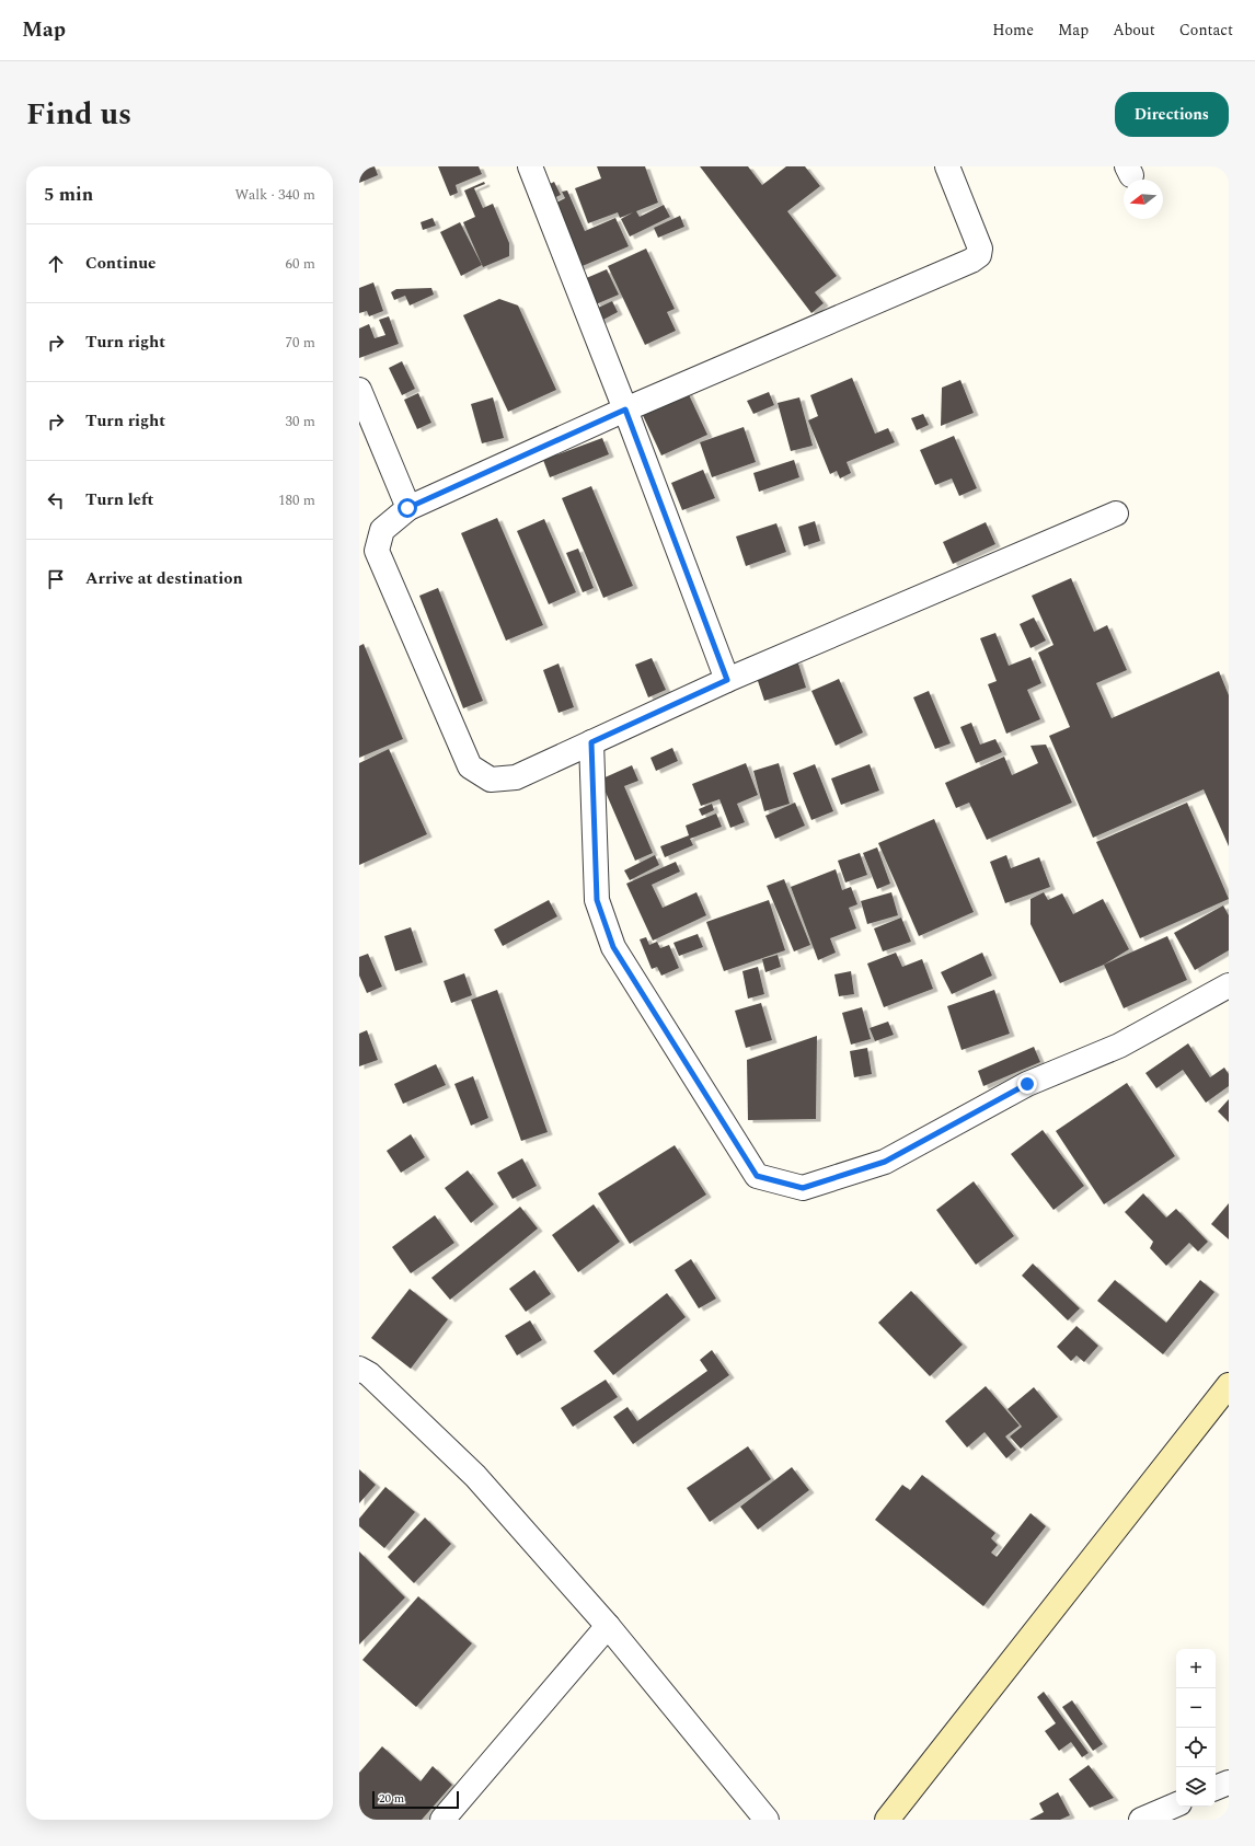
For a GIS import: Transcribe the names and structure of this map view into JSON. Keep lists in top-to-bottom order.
{
  "scale_bar": "20 m",
  "north": "left",
  "page": {
    "header": "Map",
    "nav": [
      "Home",
      "Map",
      "About",
      "Contact"
    ],
    "title": "Find us",
    "buttons": "Directions",
    "heading": ["5 min", "Walk · 340 m"],
    "list": [
      ["Continue", "60 m"],
      ["Turn right", "70 m"],
      ["Turn right", "30 m"],
      ["Turn left", "180 m"],
      "Arrive at destination"
    ],
    "map_buttons": ["+", "−"],
    "scale": "20 m"
  }
}
